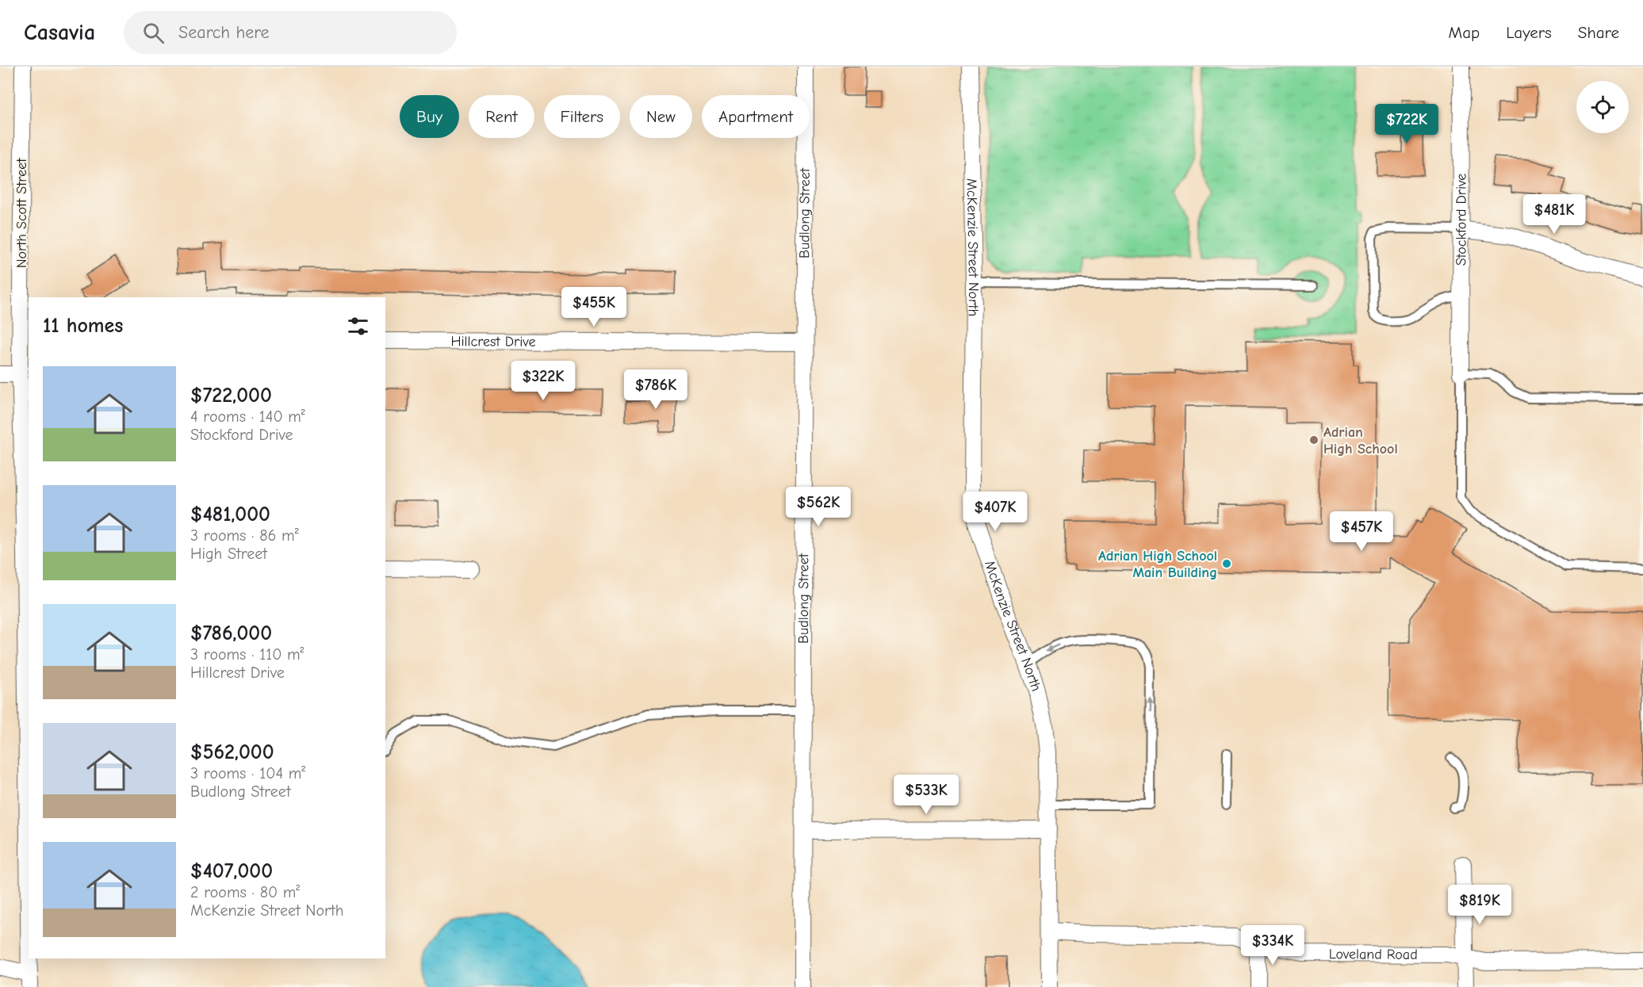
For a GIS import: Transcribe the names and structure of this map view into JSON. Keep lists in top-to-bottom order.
{
  "streets": {
    "street": [
      "North Scott Street",
      "Budlong Street",
      "Stockford Drive",
      "McKenzie Street North",
      "Hillcrest Drive",
      "Loveland Road"
    ]
  },
  "crossings": [
    ["Budlong Street", "Hillcrest Drive"],
    ["McKenzie Street North", "Loveland Road"]
  ],
  "places": ["Adrian High School", "Adrian High School Main Building"],
  "page": {
    "header": "Casavia",
    "search": "Search here",
    "nav": ["Map", "Layers", "Share"],
    "chip": [
      "Buy",
      "Rent",
      "Filters",
      "New",
      "Apartment"
    ],
    "price": [
      "$722K",
      "$481K",
      "$455K",
      "$322K",
      "$786K",
      "$562K",
      "$407K",
      "$457K",
      "$533K",
      "$819K",
      "$334K"
    ],
    "heading": "11 homes",
    "list": [
      {
        "name": "$722,000",
        "note": "4 rooms · 140 m² · Stockford Drive"
      },
      {
        "name": "$481,000",
        "note": "3 rooms · 86 m² · High Street"
      },
      {
        "name": "$786,000",
        "note": "3 rooms · 110 m² · Hillcrest Drive"
      },
      {
        "name": "$562,000",
        "note": "3 rooms · 104 m² · Budlong Street"
      },
      {
        "name": "$407,000",
        "note": "2 rooms · 80 m² · McKenzie Street North"
      }
    ]
  }
}
